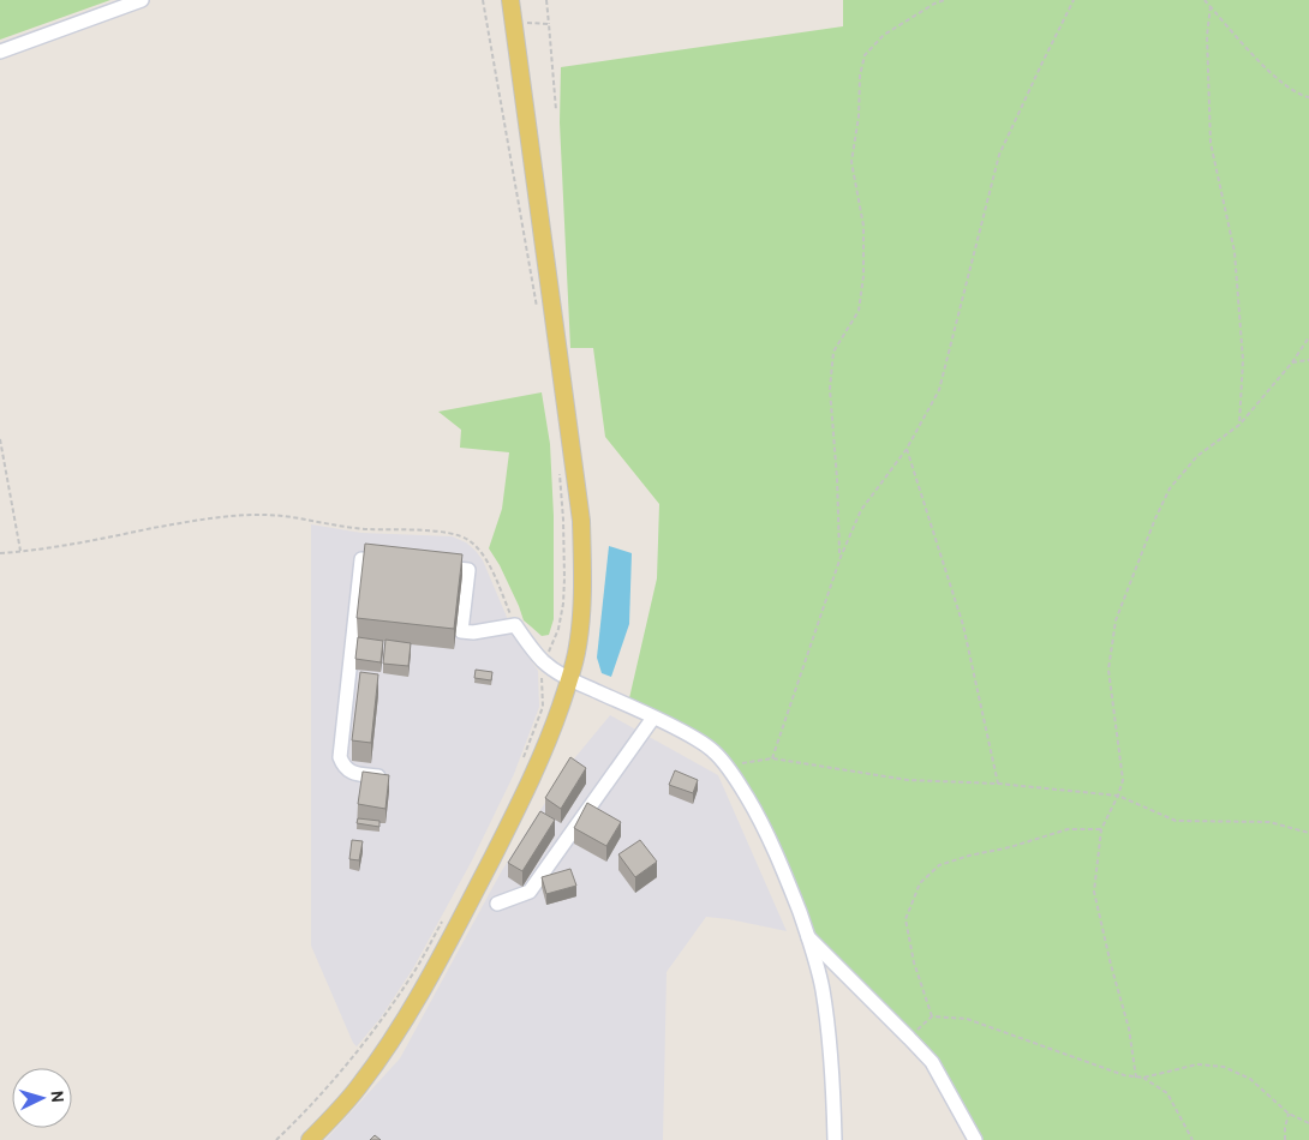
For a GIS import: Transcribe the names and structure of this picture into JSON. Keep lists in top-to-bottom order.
{
  "north": "right"
}
